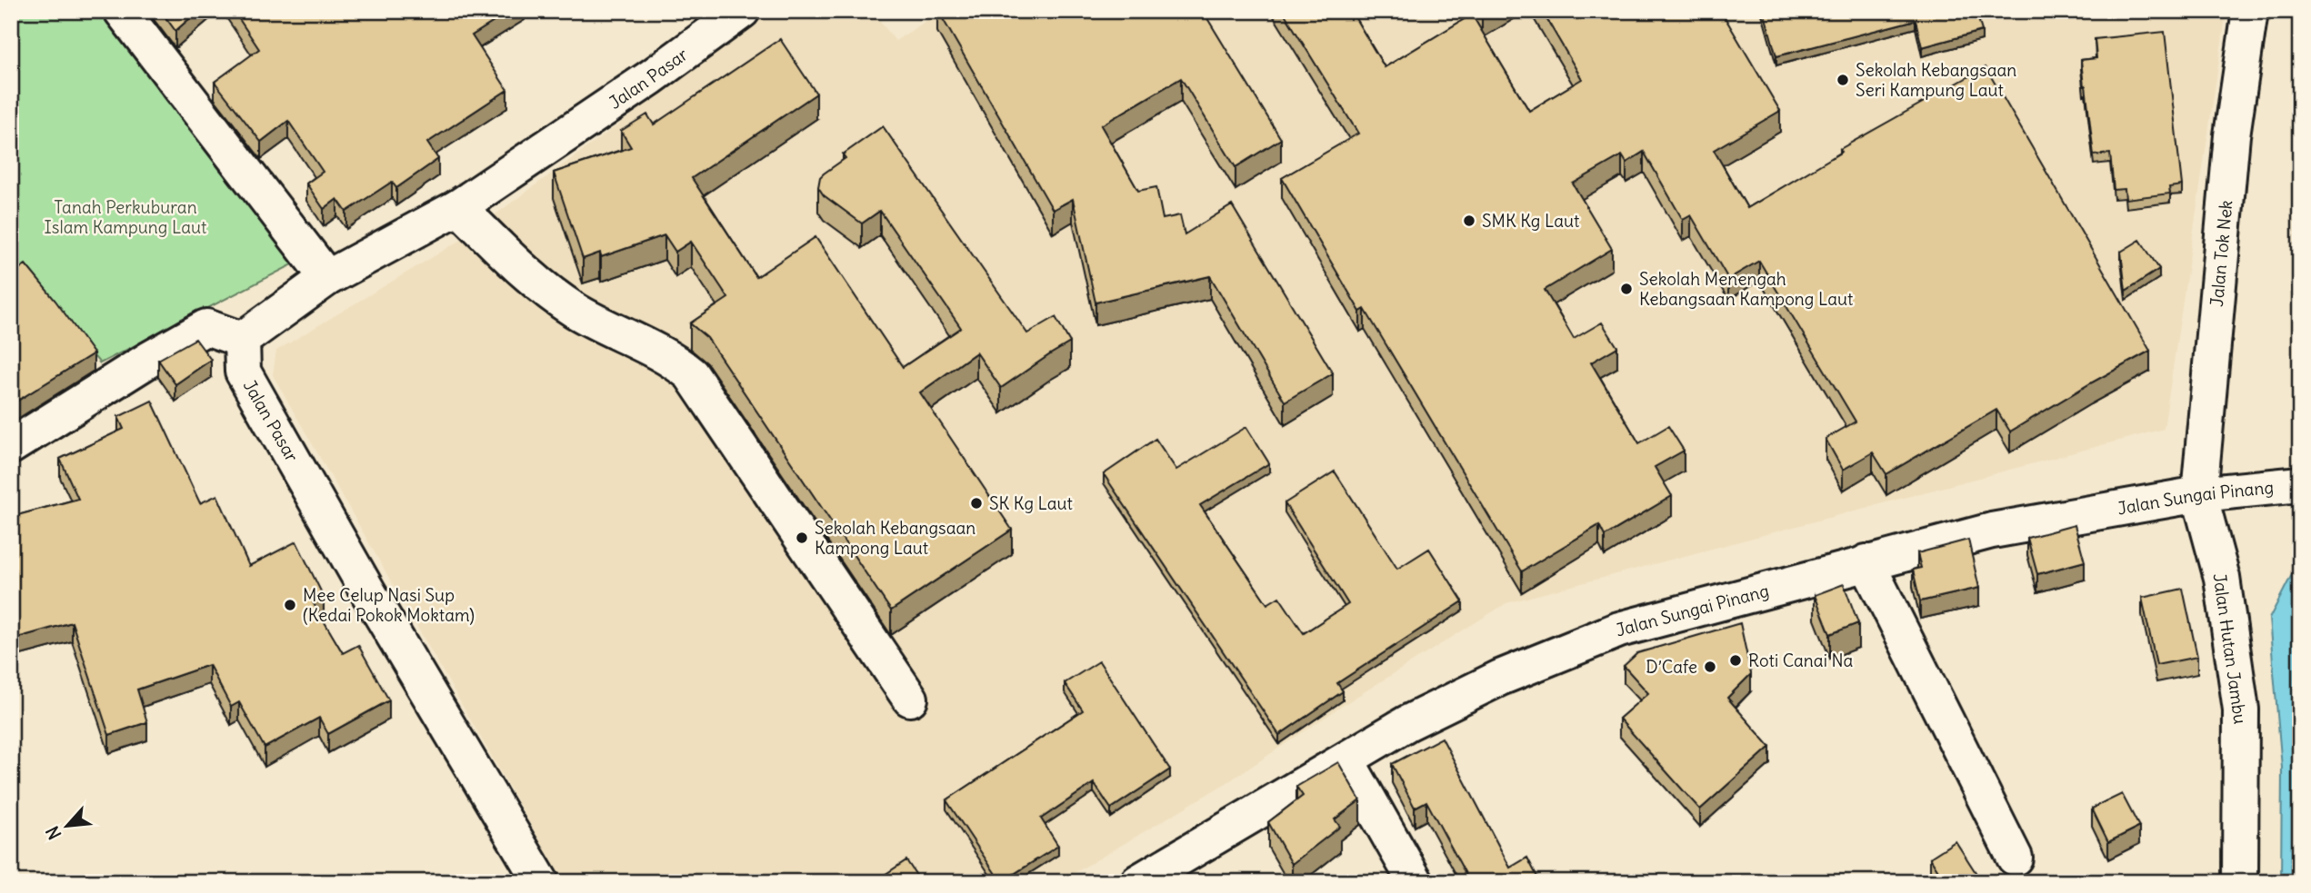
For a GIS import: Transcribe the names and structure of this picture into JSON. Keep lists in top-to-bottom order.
{
  "streets": {
    "street": [
      "Jalan Pasar",
      "Jalan Tok Nek",
      "Jalan Sungai Pinang",
      "Jalan Hutan Jambu"
    ]
  },
  "crossings": [
    ["Jalan Tok Nek", "Jalan Sungai Pinang"],
    ["Jalan Tok Nek", "Jalan Hutan Jambu"],
    ["Jalan Sungai Pinang", "Jalan Hutan Jambu"]
  ],
  "parks": ["Tanah Perkuburan Islam Kampung Laut"],
  "places": [
    "Sekolah Kebangsaan Seri Kampung Laut",
    "SMK Kg Laut",
    "Sekolah Menengah Kebangsaan Kampong Laut",
    "SK Kg Laut",
    "Sekolah Kebangsaan Kampong Laut",
    "Mee Celup Nasi Sup (Kedai Pokok Moktam)",
    "Roti Canai Na",
    "D’Cafe"
  ],
  "north": "bottom left"
}
